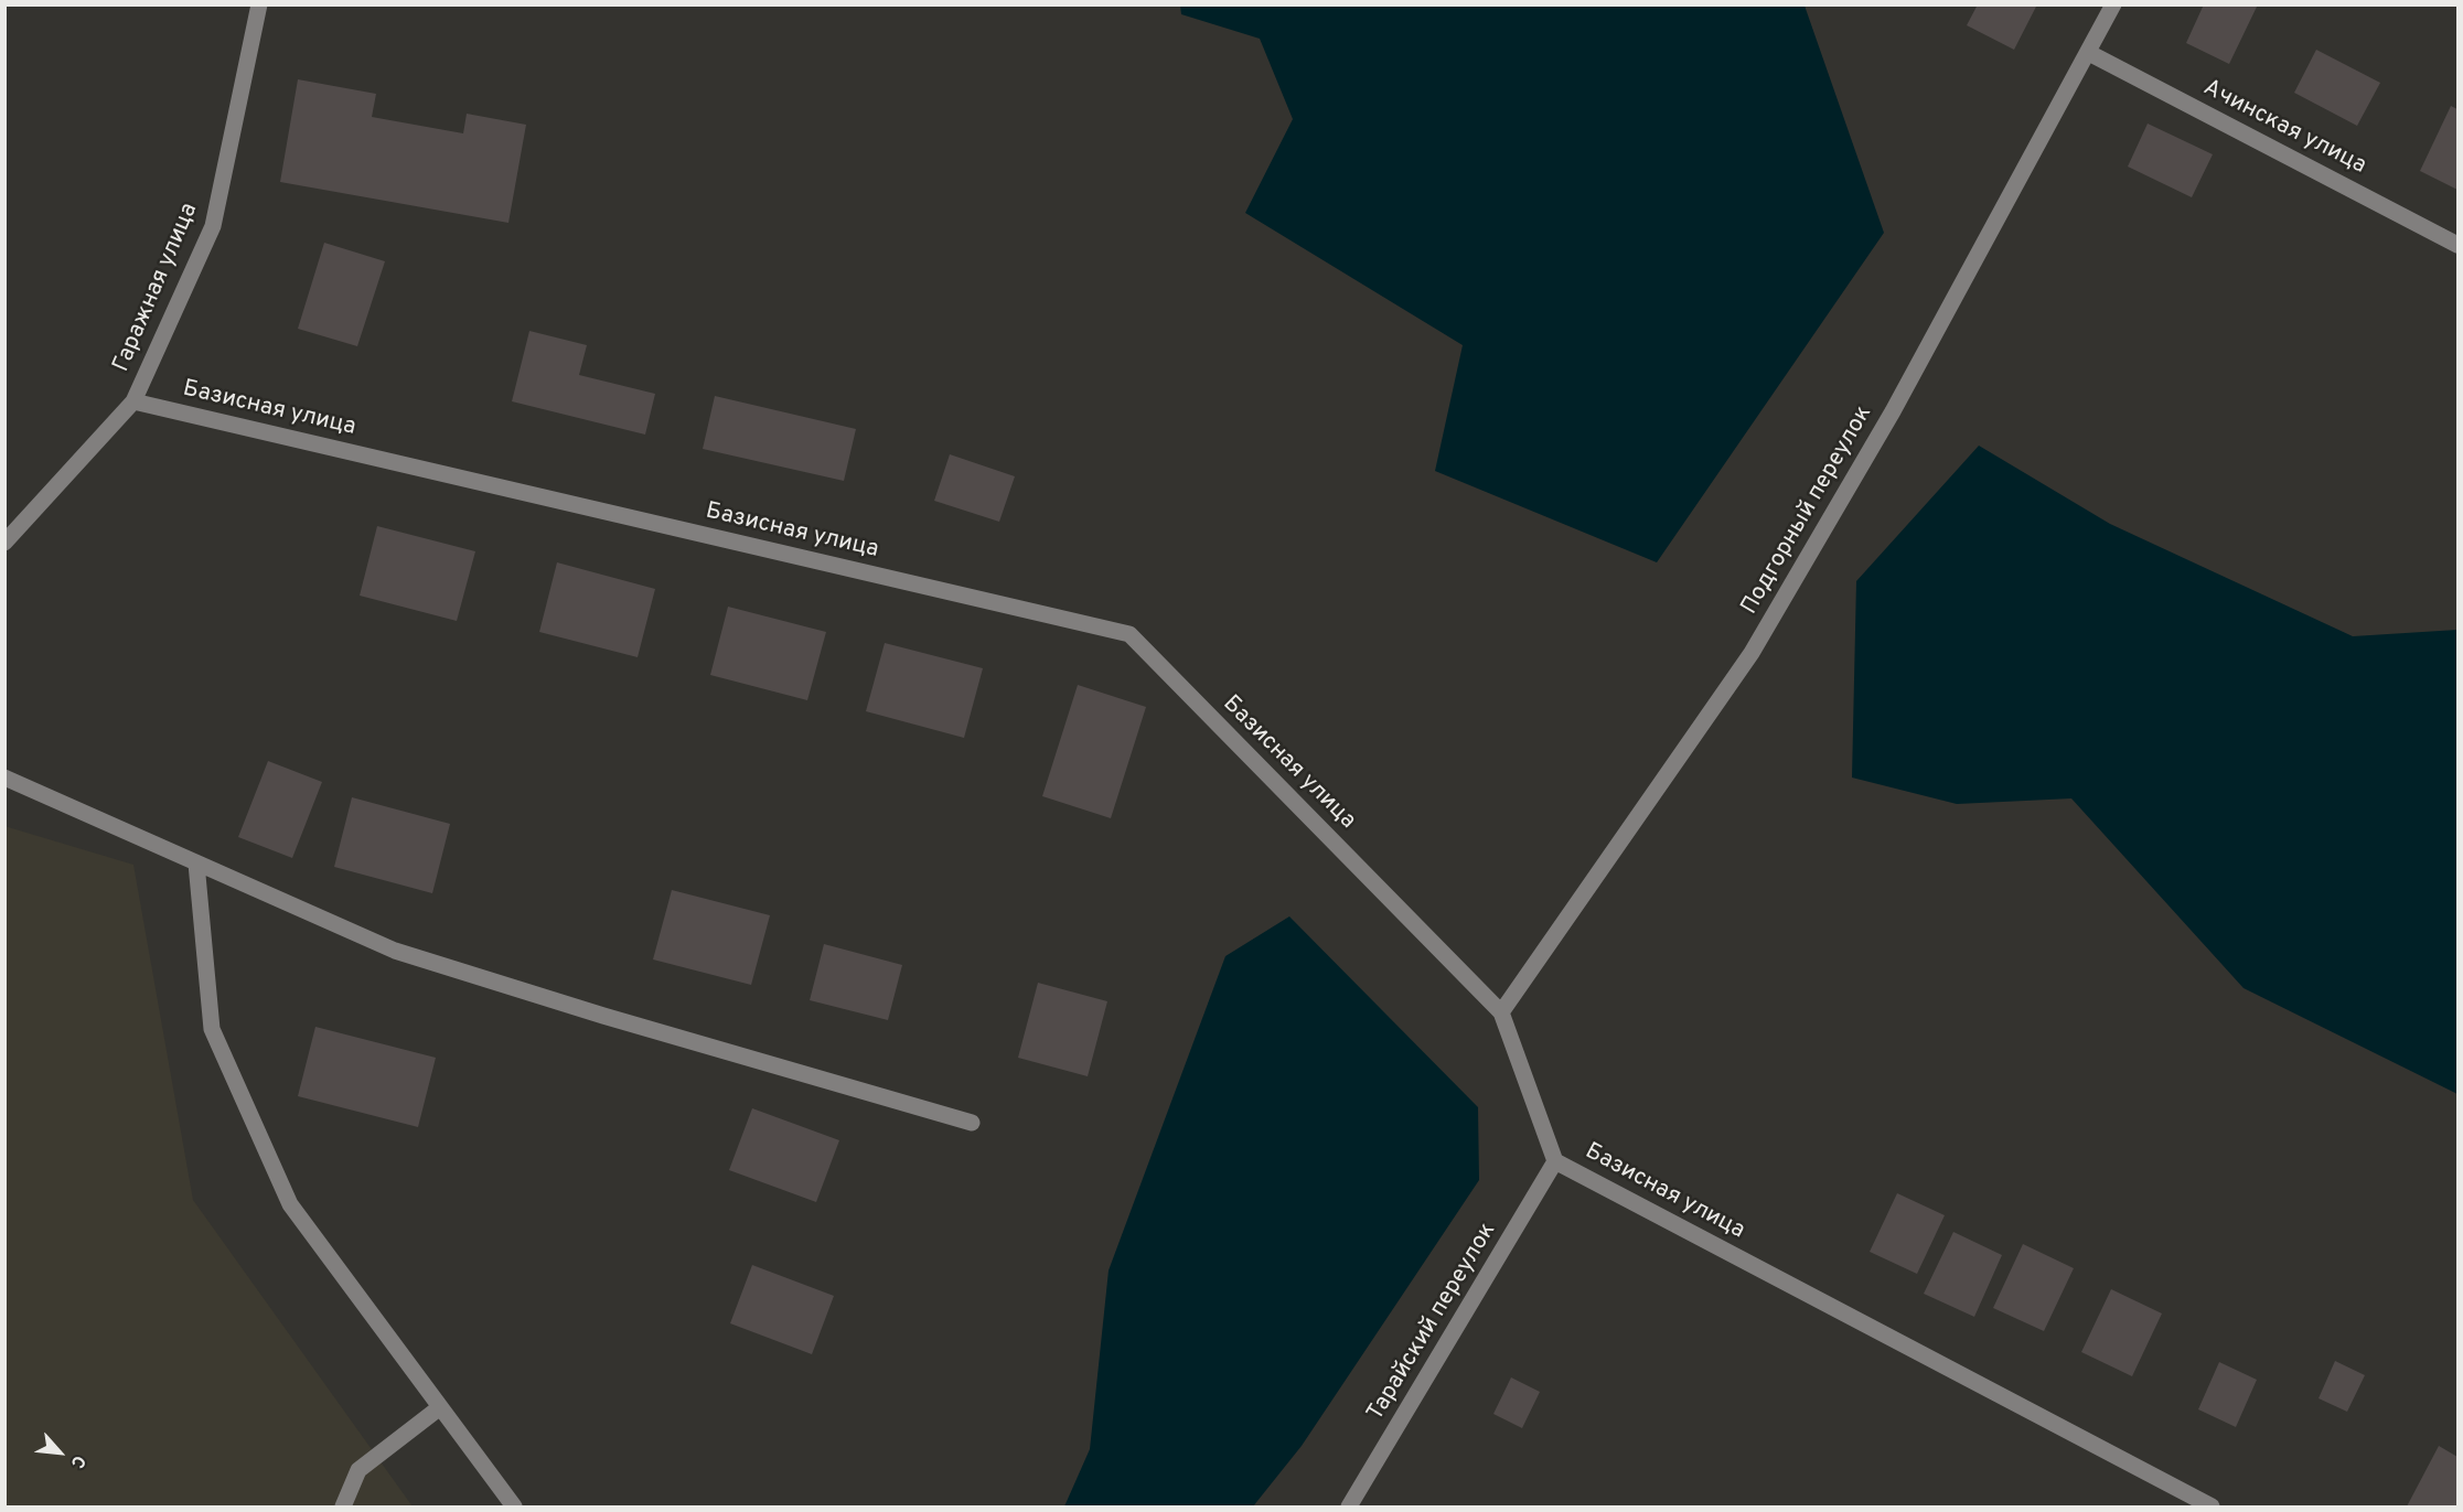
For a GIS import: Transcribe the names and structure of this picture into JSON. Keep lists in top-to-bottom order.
{
  "streets": {
    "street": [
      "Ачинская улица",
      "Гаражная улица",
      "Базисная улица",
      "Подгорный переулок",
      "Тарайский переулок"
    ]
  },
  "crossings": [
    ["Ачинская улица", "Подгорный переулок"],
    ["Гаражная улица", "Базисная улица"],
    ["Базисная улица", "Подгорный переулок"],
    ["Базисная улица", "Тарайский переулок"]
  ],
  "north": "bottom right"
}
